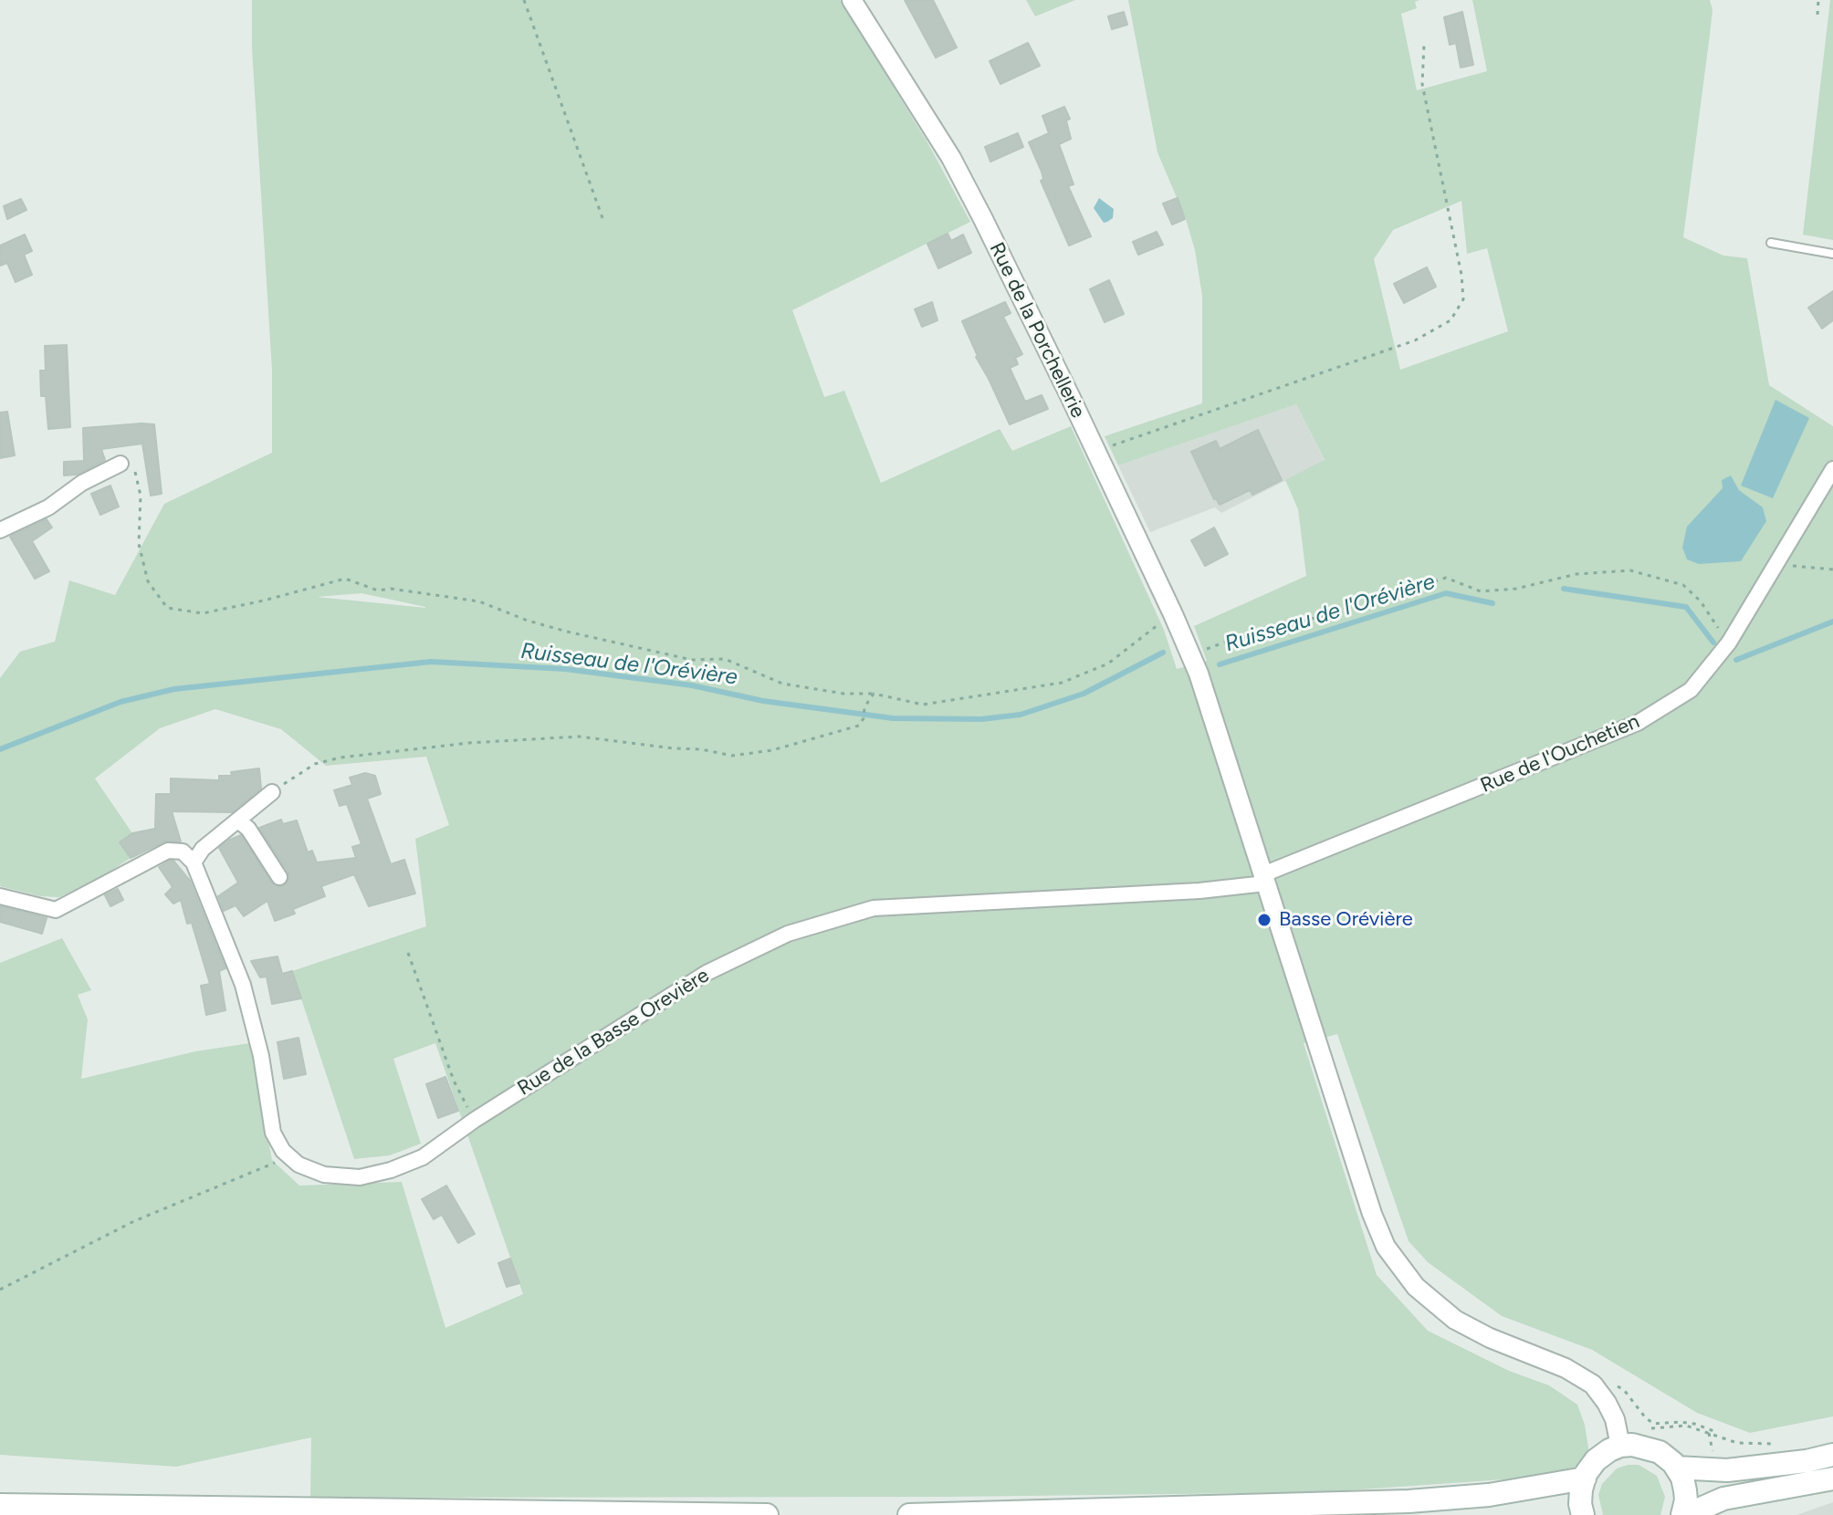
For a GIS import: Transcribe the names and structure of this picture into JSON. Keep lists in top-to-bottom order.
{
  "streets": {
    "street": ["Rue de la Porchellerie", "Rue de l'Ouchetien", "Rue de la Basse Orevière"]
  },
  "crossings": [
    ["Rue de la Porchellerie", "Rue de l'Ouchetien"],
    ["Rue de la Porchellerie", "Rue de la Basse Orevière"],
    ["Rue de l'Ouchetien", "Rue de la Basse Orevière"]
  ],
  "water": ["Ruisseau de l'Orévière"],
  "places": ["Basse Orévière"]
}
